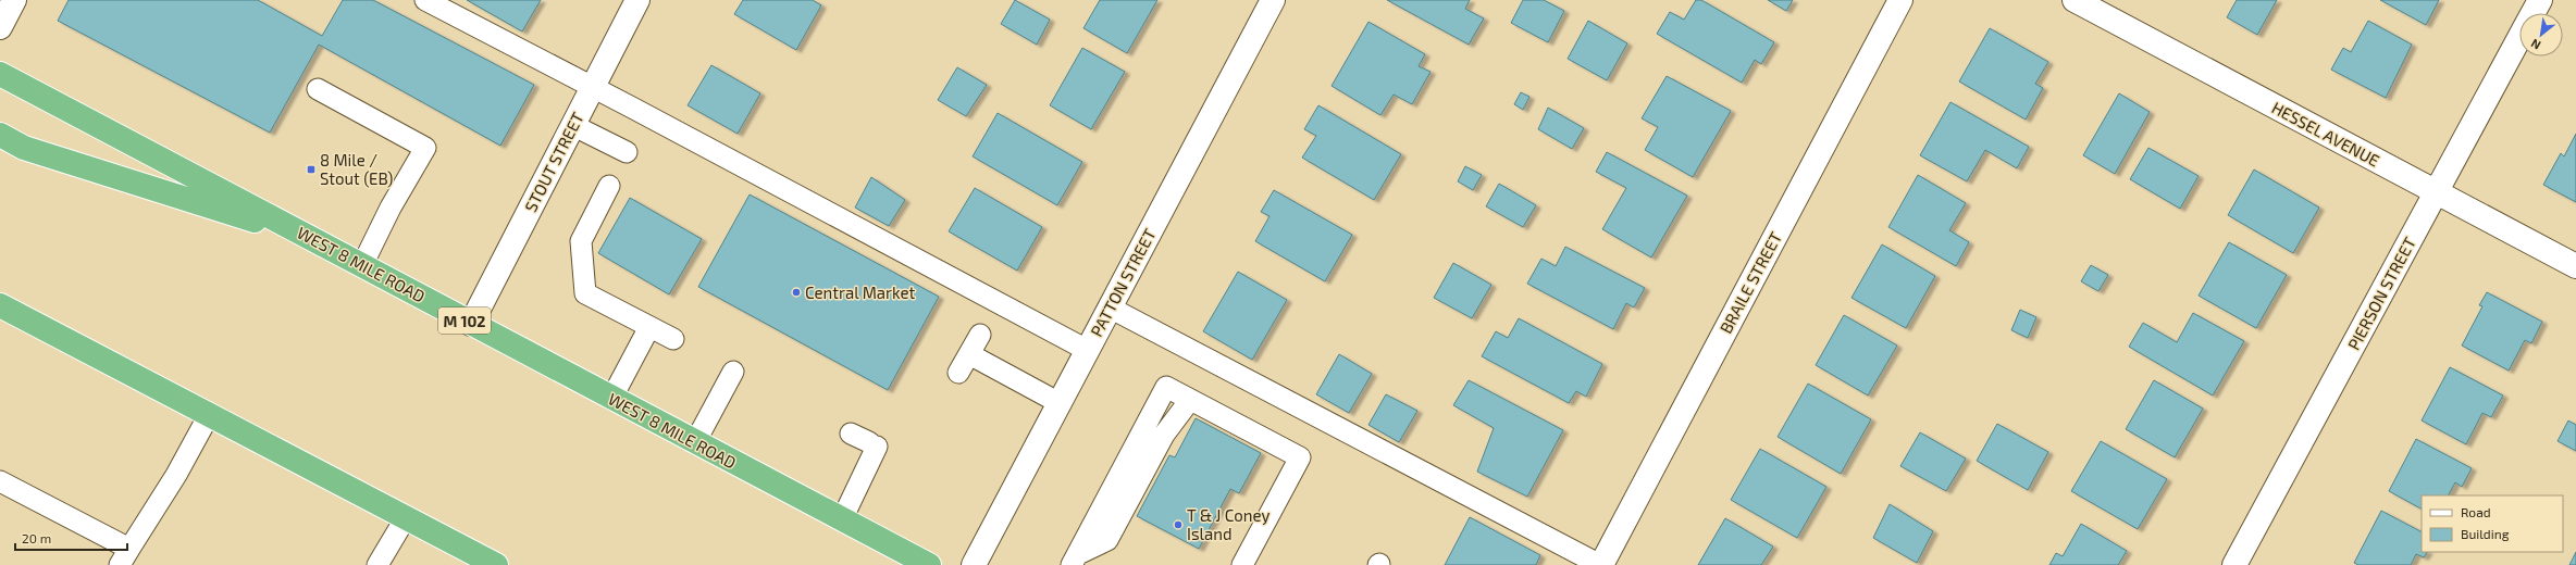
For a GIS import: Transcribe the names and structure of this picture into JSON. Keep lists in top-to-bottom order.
{
  "streets": {
    "highway": ["WEST 8 MILE ROAD", "M 102"],
    "street": [
      "HESSEL AVENUE",
      "STOUT STREET",
      "PATTON STREET",
      "BRAILE STREET",
      "PIERSON STREET"
    ]
  },
  "crossings": [
    ["HESSEL AVENUE", "PIERSON STREET"],
    ["STOUT STREET", "WEST 8 MILE ROAD"]
  ],
  "places": {
    "transit": ["8 Mile / Stout (EB)"],
    "other": ["Central Market", "T & J Coney Island"]
  },
  "legend": ["Road", "Building"],
  "scale_bar": "20 m",
  "north": "bottom left"
}
